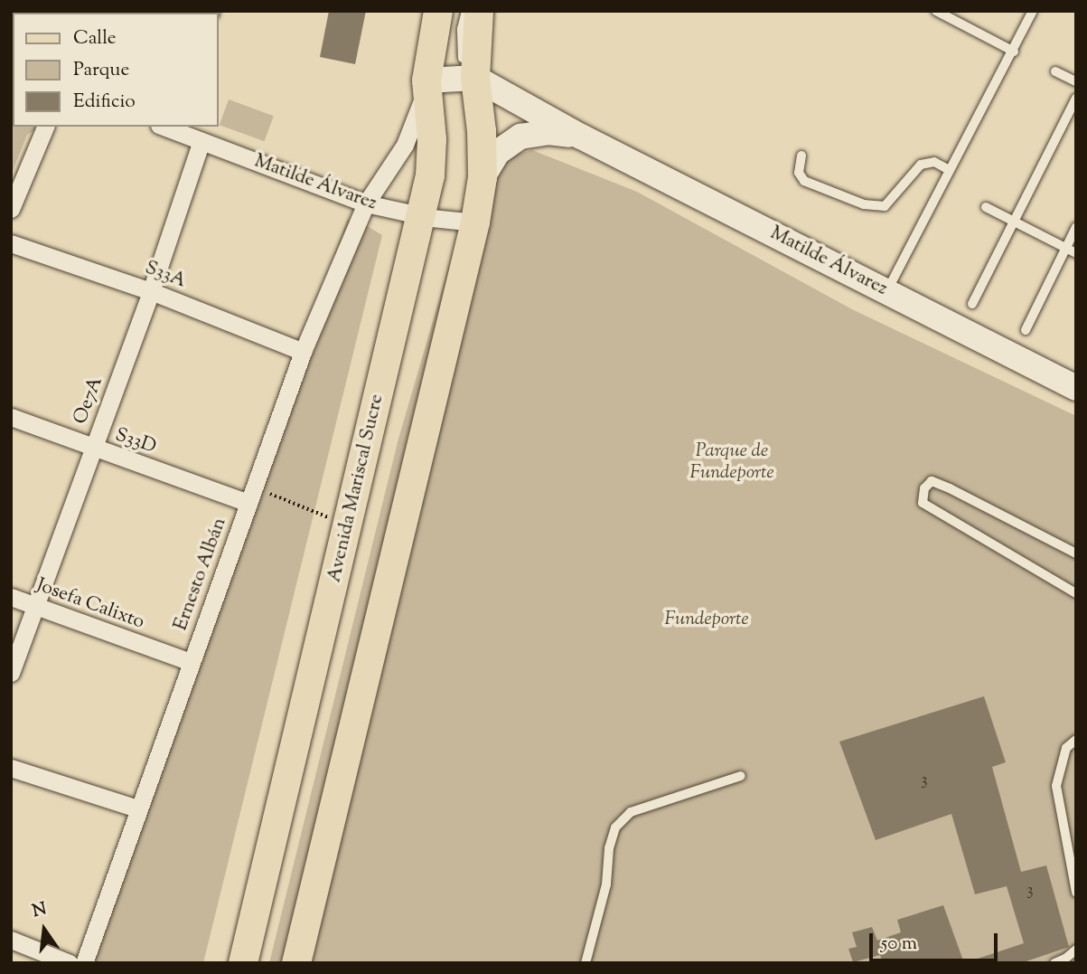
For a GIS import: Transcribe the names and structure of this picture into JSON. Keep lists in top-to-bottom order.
{
  "streets": {
    "main road": ["Avenida Mariscal Sucre"],
    "street": [
      "Matilde Álvarez",
      "S33A",
      "Oe7A",
      "S33D",
      "Ernesto Albán",
      "Josefa Calixto"
    ]
  },
  "crossings": [
    ["Matilde Álvarez", "Oe7A"],
    ["Matilde Álvarez", "Avenida Mariscal Sucre"],
    ["Matilde Álvarez", "Ernesto Albán"],
    ["S33A", "Oe7A"],
    ["S33A", "Ernesto Albán"],
    ["Oe7A", "S33D"],
    ["Oe7A", "Josefa Calixto"],
    ["S33D", "Ernesto Albán"],
    ["Avenida Mariscal Sucre", "Ernesto Albán"],
    ["Ernesto Albán", "Josefa Calixto"]
  ],
  "parks": ["Parque de Fundeporte", "Fundeporte"],
  "house_numbers": ["3", "3"],
  "legend": ["Calle", "Parque", "Edificio"],
  "scale_bar": "50 m",
  "north": "top"
}
